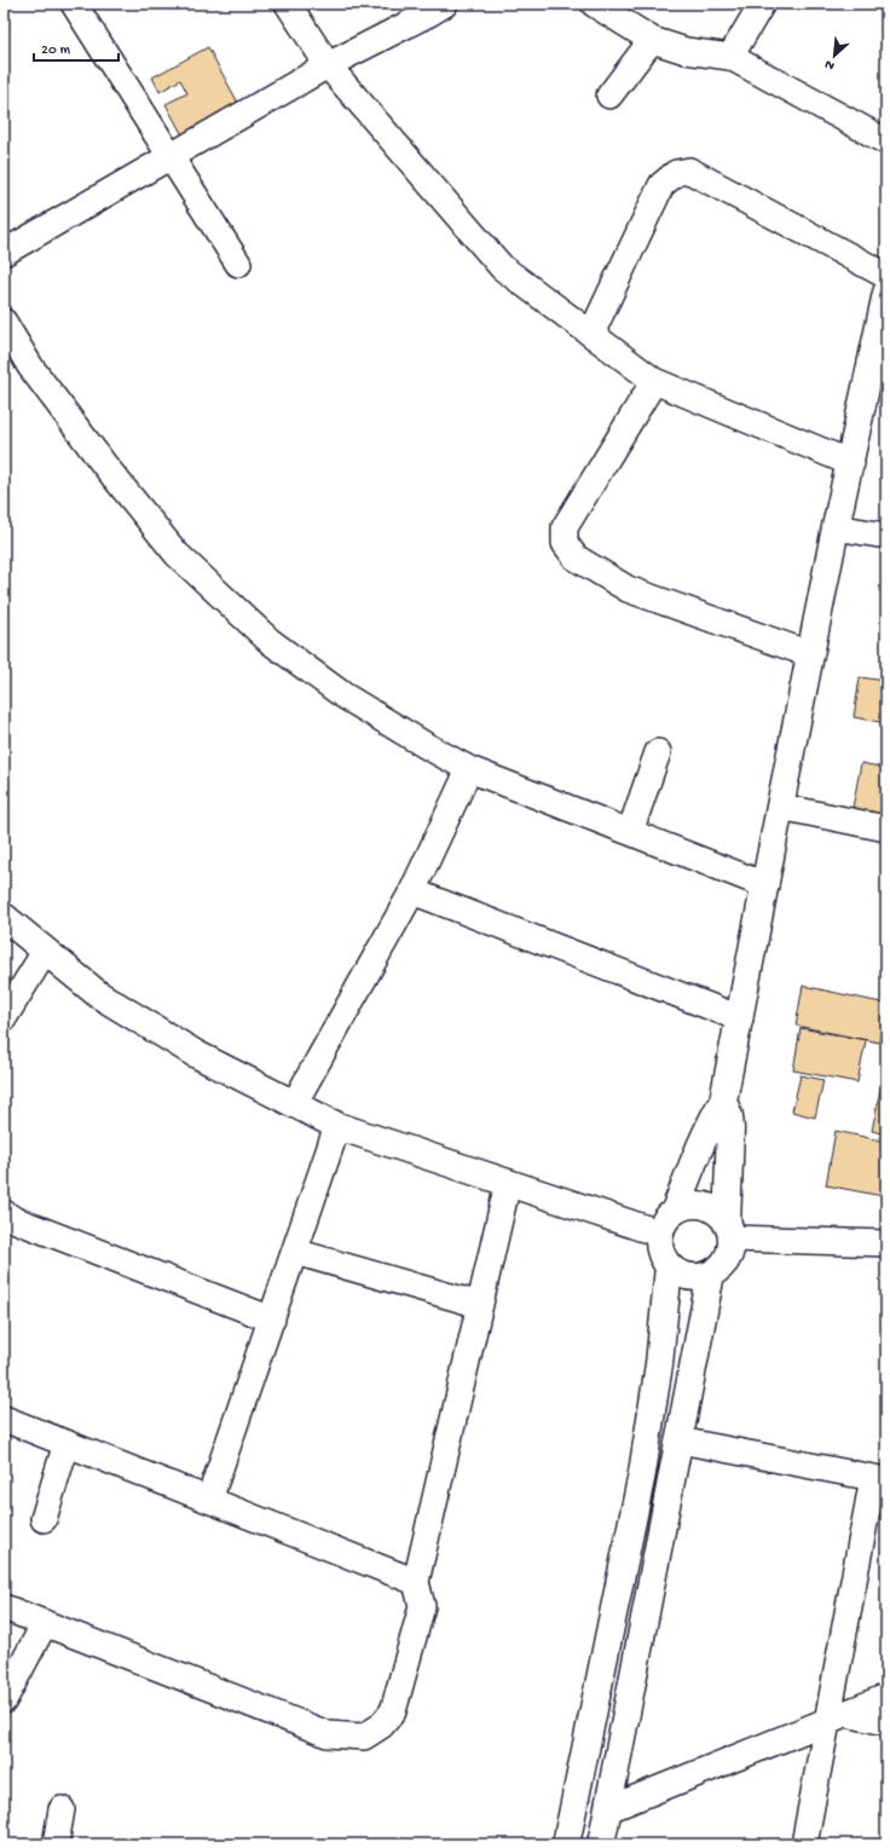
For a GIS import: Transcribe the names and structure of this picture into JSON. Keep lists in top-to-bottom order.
{
  "scale_bar": "20 m",
  "north": "bottom left"
}
